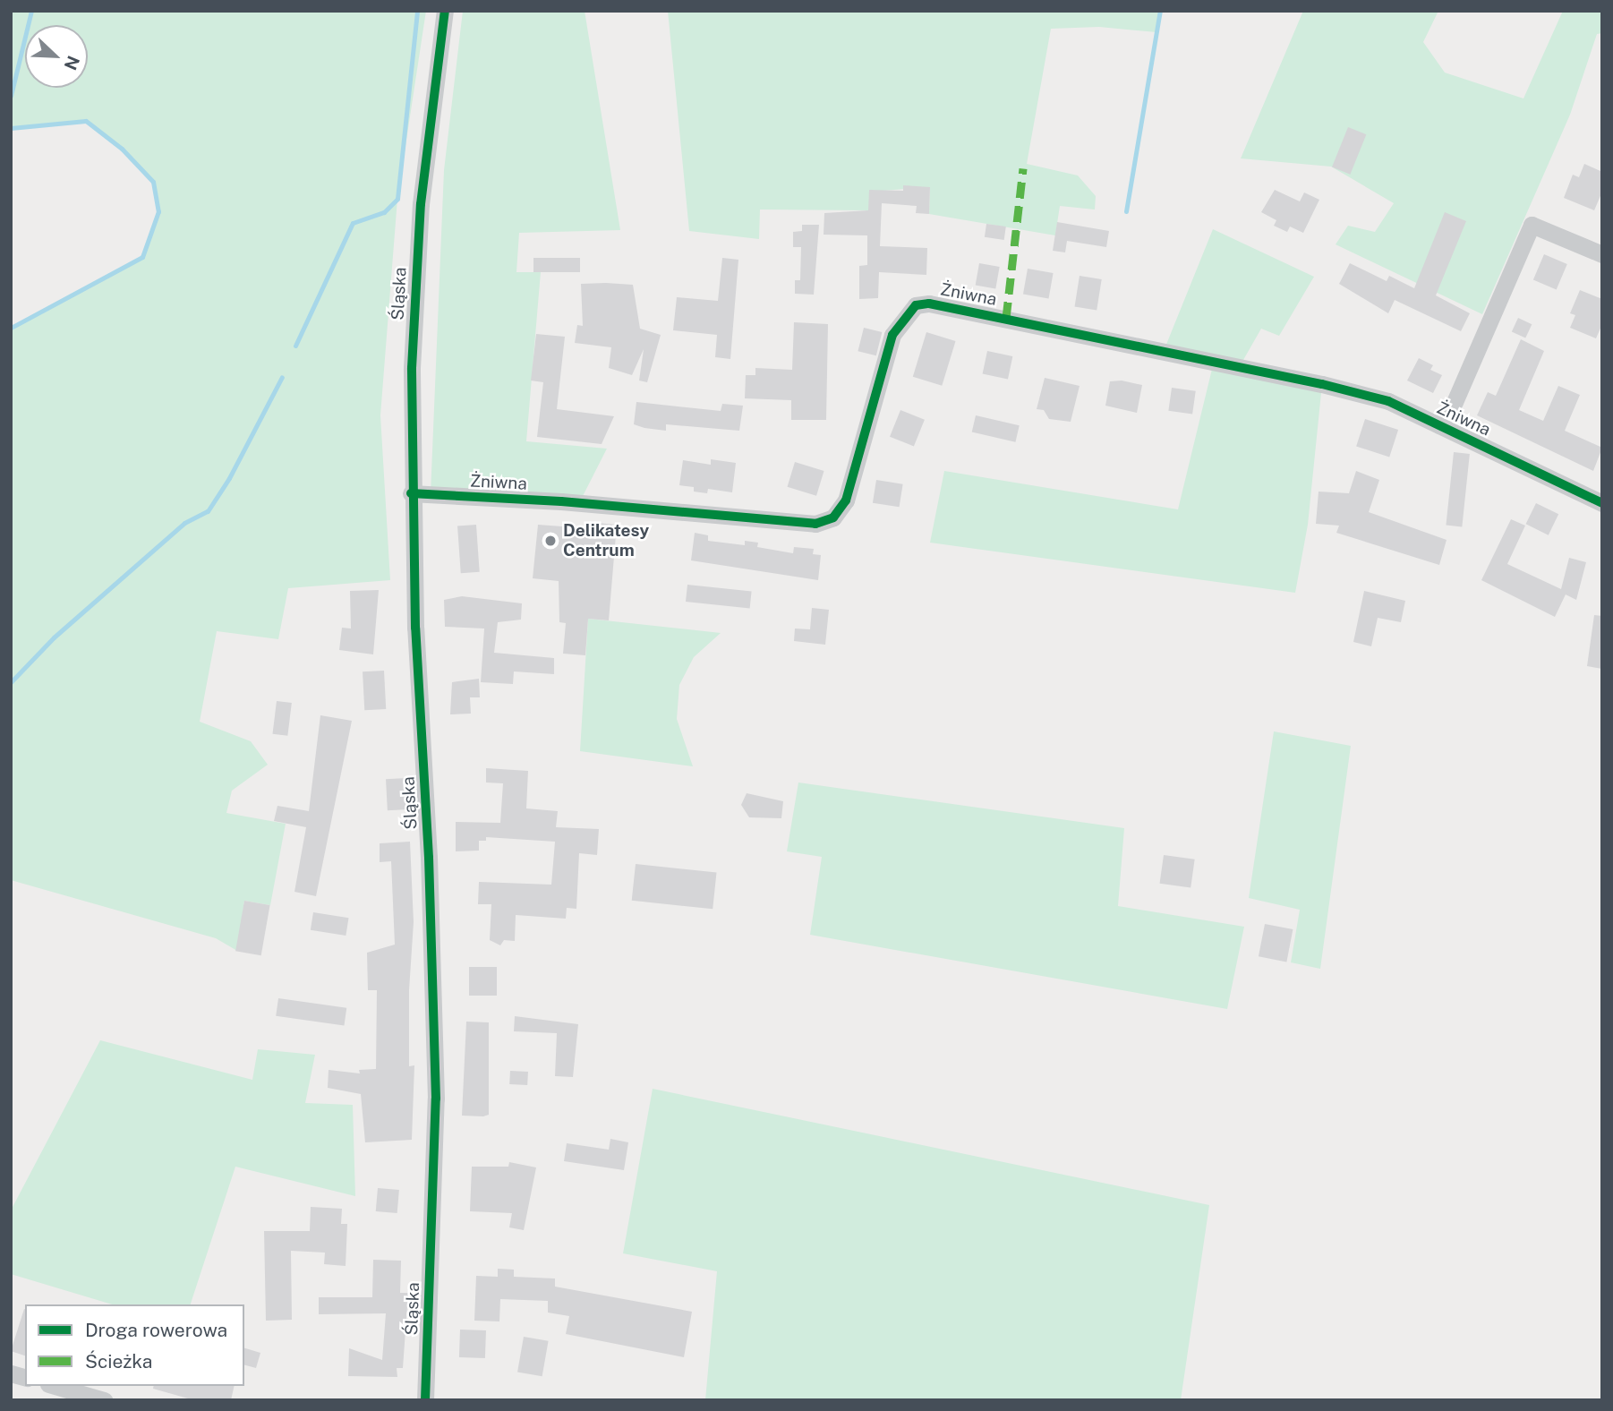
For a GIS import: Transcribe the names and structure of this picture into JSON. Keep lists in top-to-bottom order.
{
  "streets": {
    "street": ["Śląska", "Żniwna"]
  },
  "crossings": [
    ["Śląska", "Żniwna"]
  ],
  "places": ["Delikatesy Centrum"],
  "legend": ["Droga rowerowa", "Ścieżka"],
  "north": "bottom right"
}
